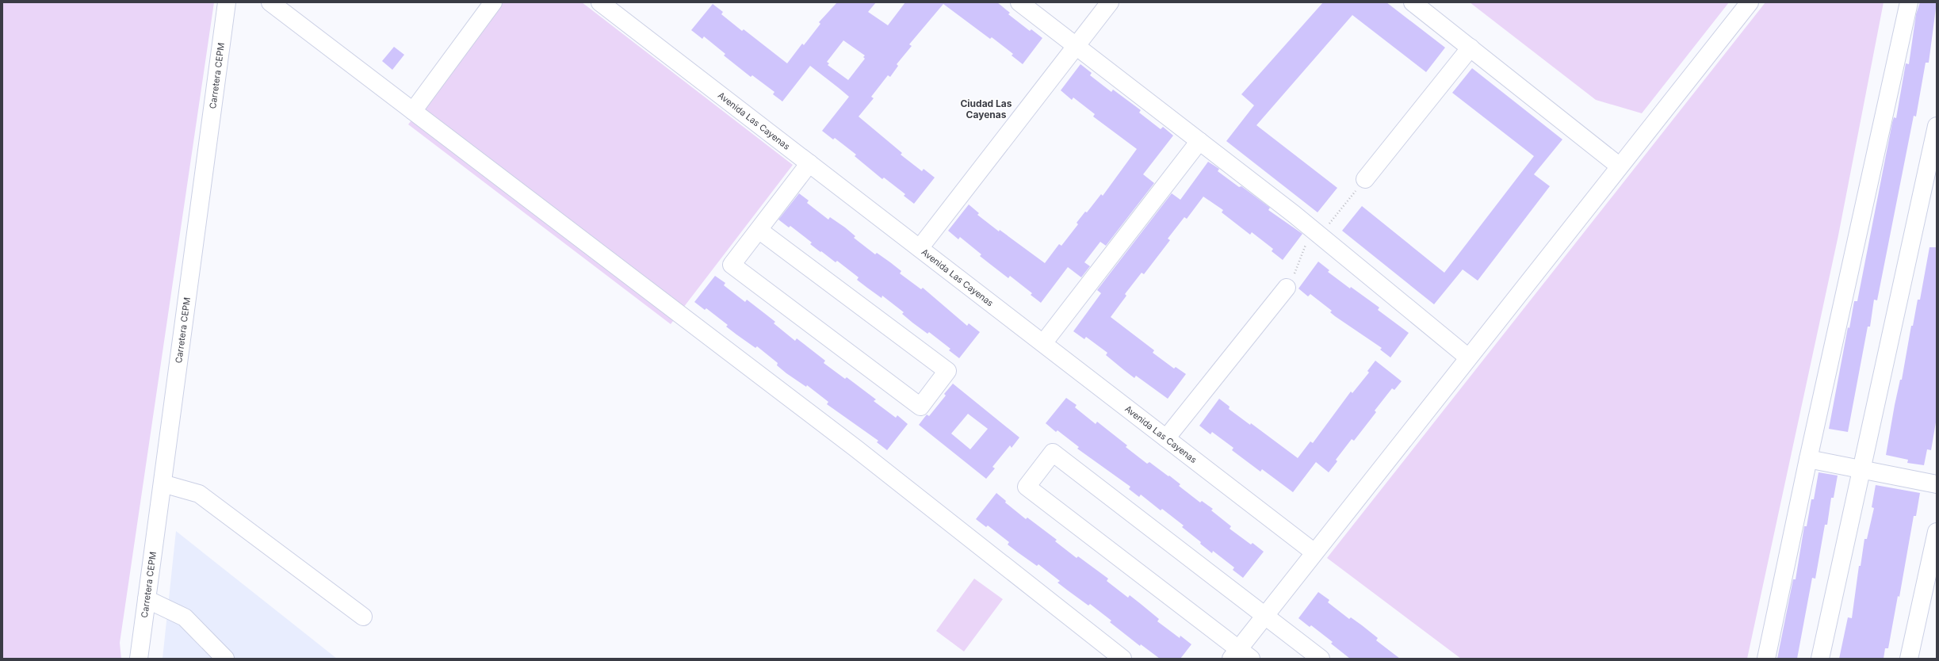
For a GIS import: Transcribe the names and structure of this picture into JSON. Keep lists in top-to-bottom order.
{
  "streets": {
    "street": ["Carretera CEPM", "Avenida Las Cayenas"]
  },
  "districts": ["Ciudad Las Cayenas"]
}
